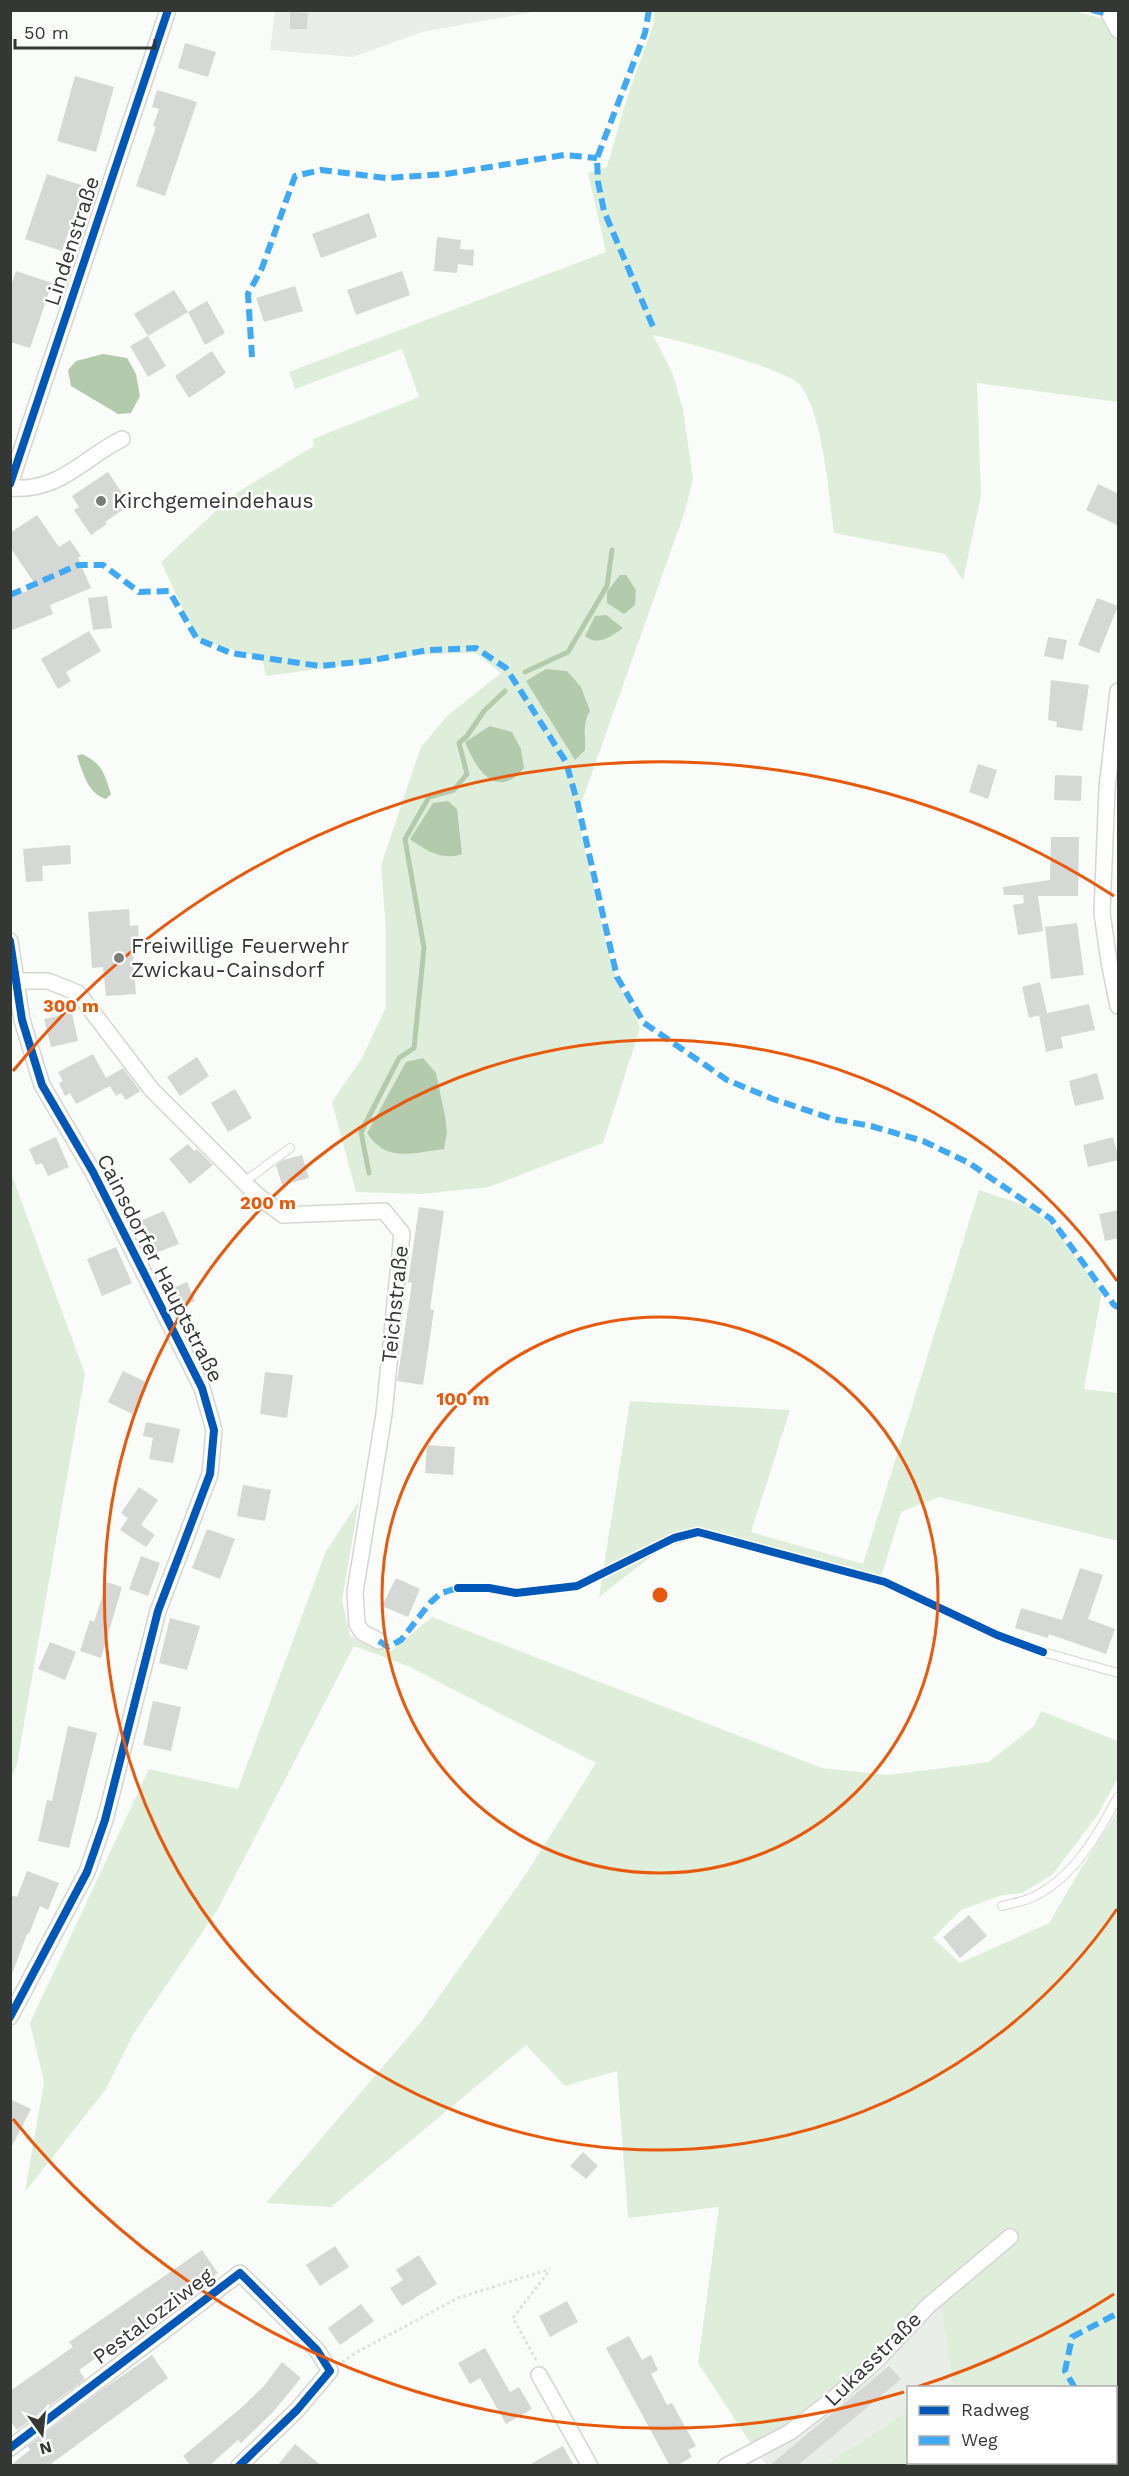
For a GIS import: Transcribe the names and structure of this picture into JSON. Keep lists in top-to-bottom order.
{
  "streets": {
    "street": [
      "Lindenstraße",
      "Cainsdorfer Hauptstraße",
      "Teichstraße",
      "Pestalozziweg",
      "Lukasstraße"
    ]
  },
  "crossings": [
    ["Cainsdorfer Hauptstraße", "Teichstraße"]
  ],
  "places": ["Kirchgemeindehaus", "Freiwillige Feuerwehr Zwickau-Cainsdorf"],
  "legend": ["Radweg", "Weg"],
  "scale_bar": "50 m",
  "north": "bottom",
  "rings": ["300 m", "200 m", "100 m"]
}
